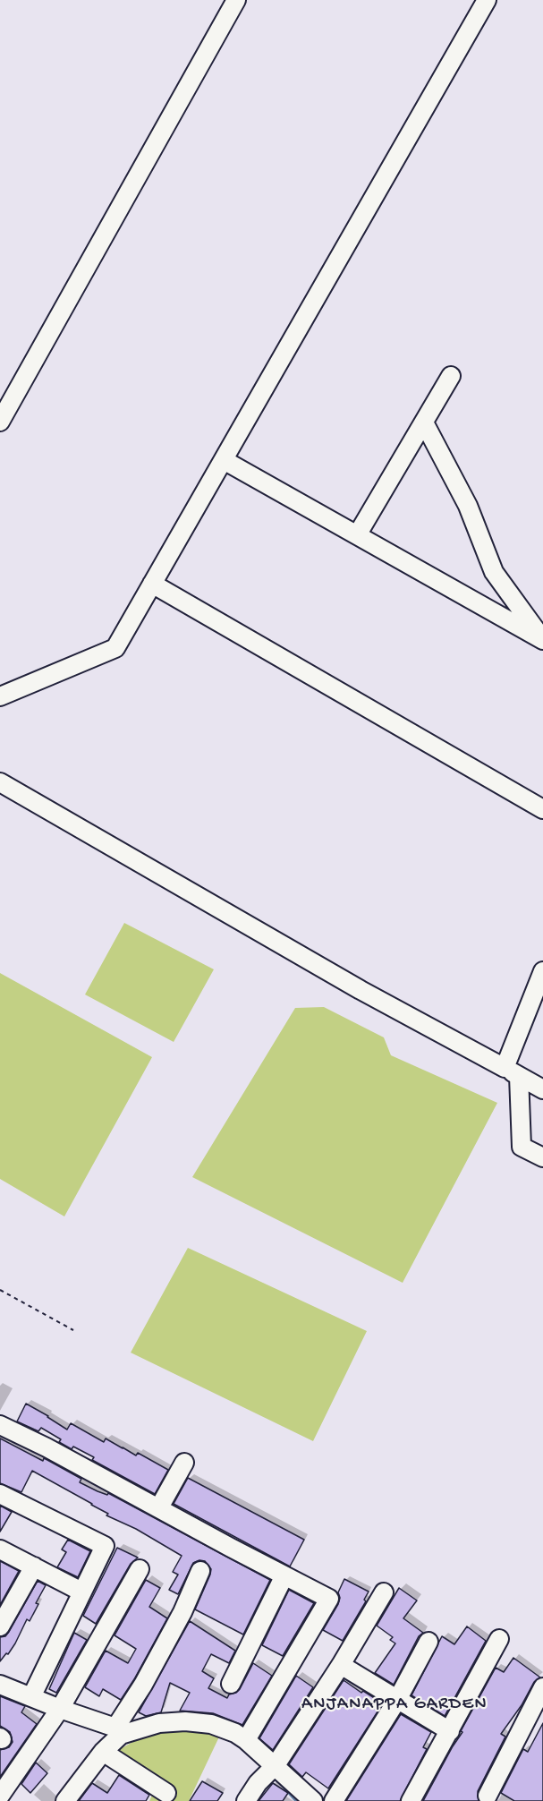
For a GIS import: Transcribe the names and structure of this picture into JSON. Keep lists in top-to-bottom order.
{
  "districts": ["ANJANAPPA GARDEN"]
}
